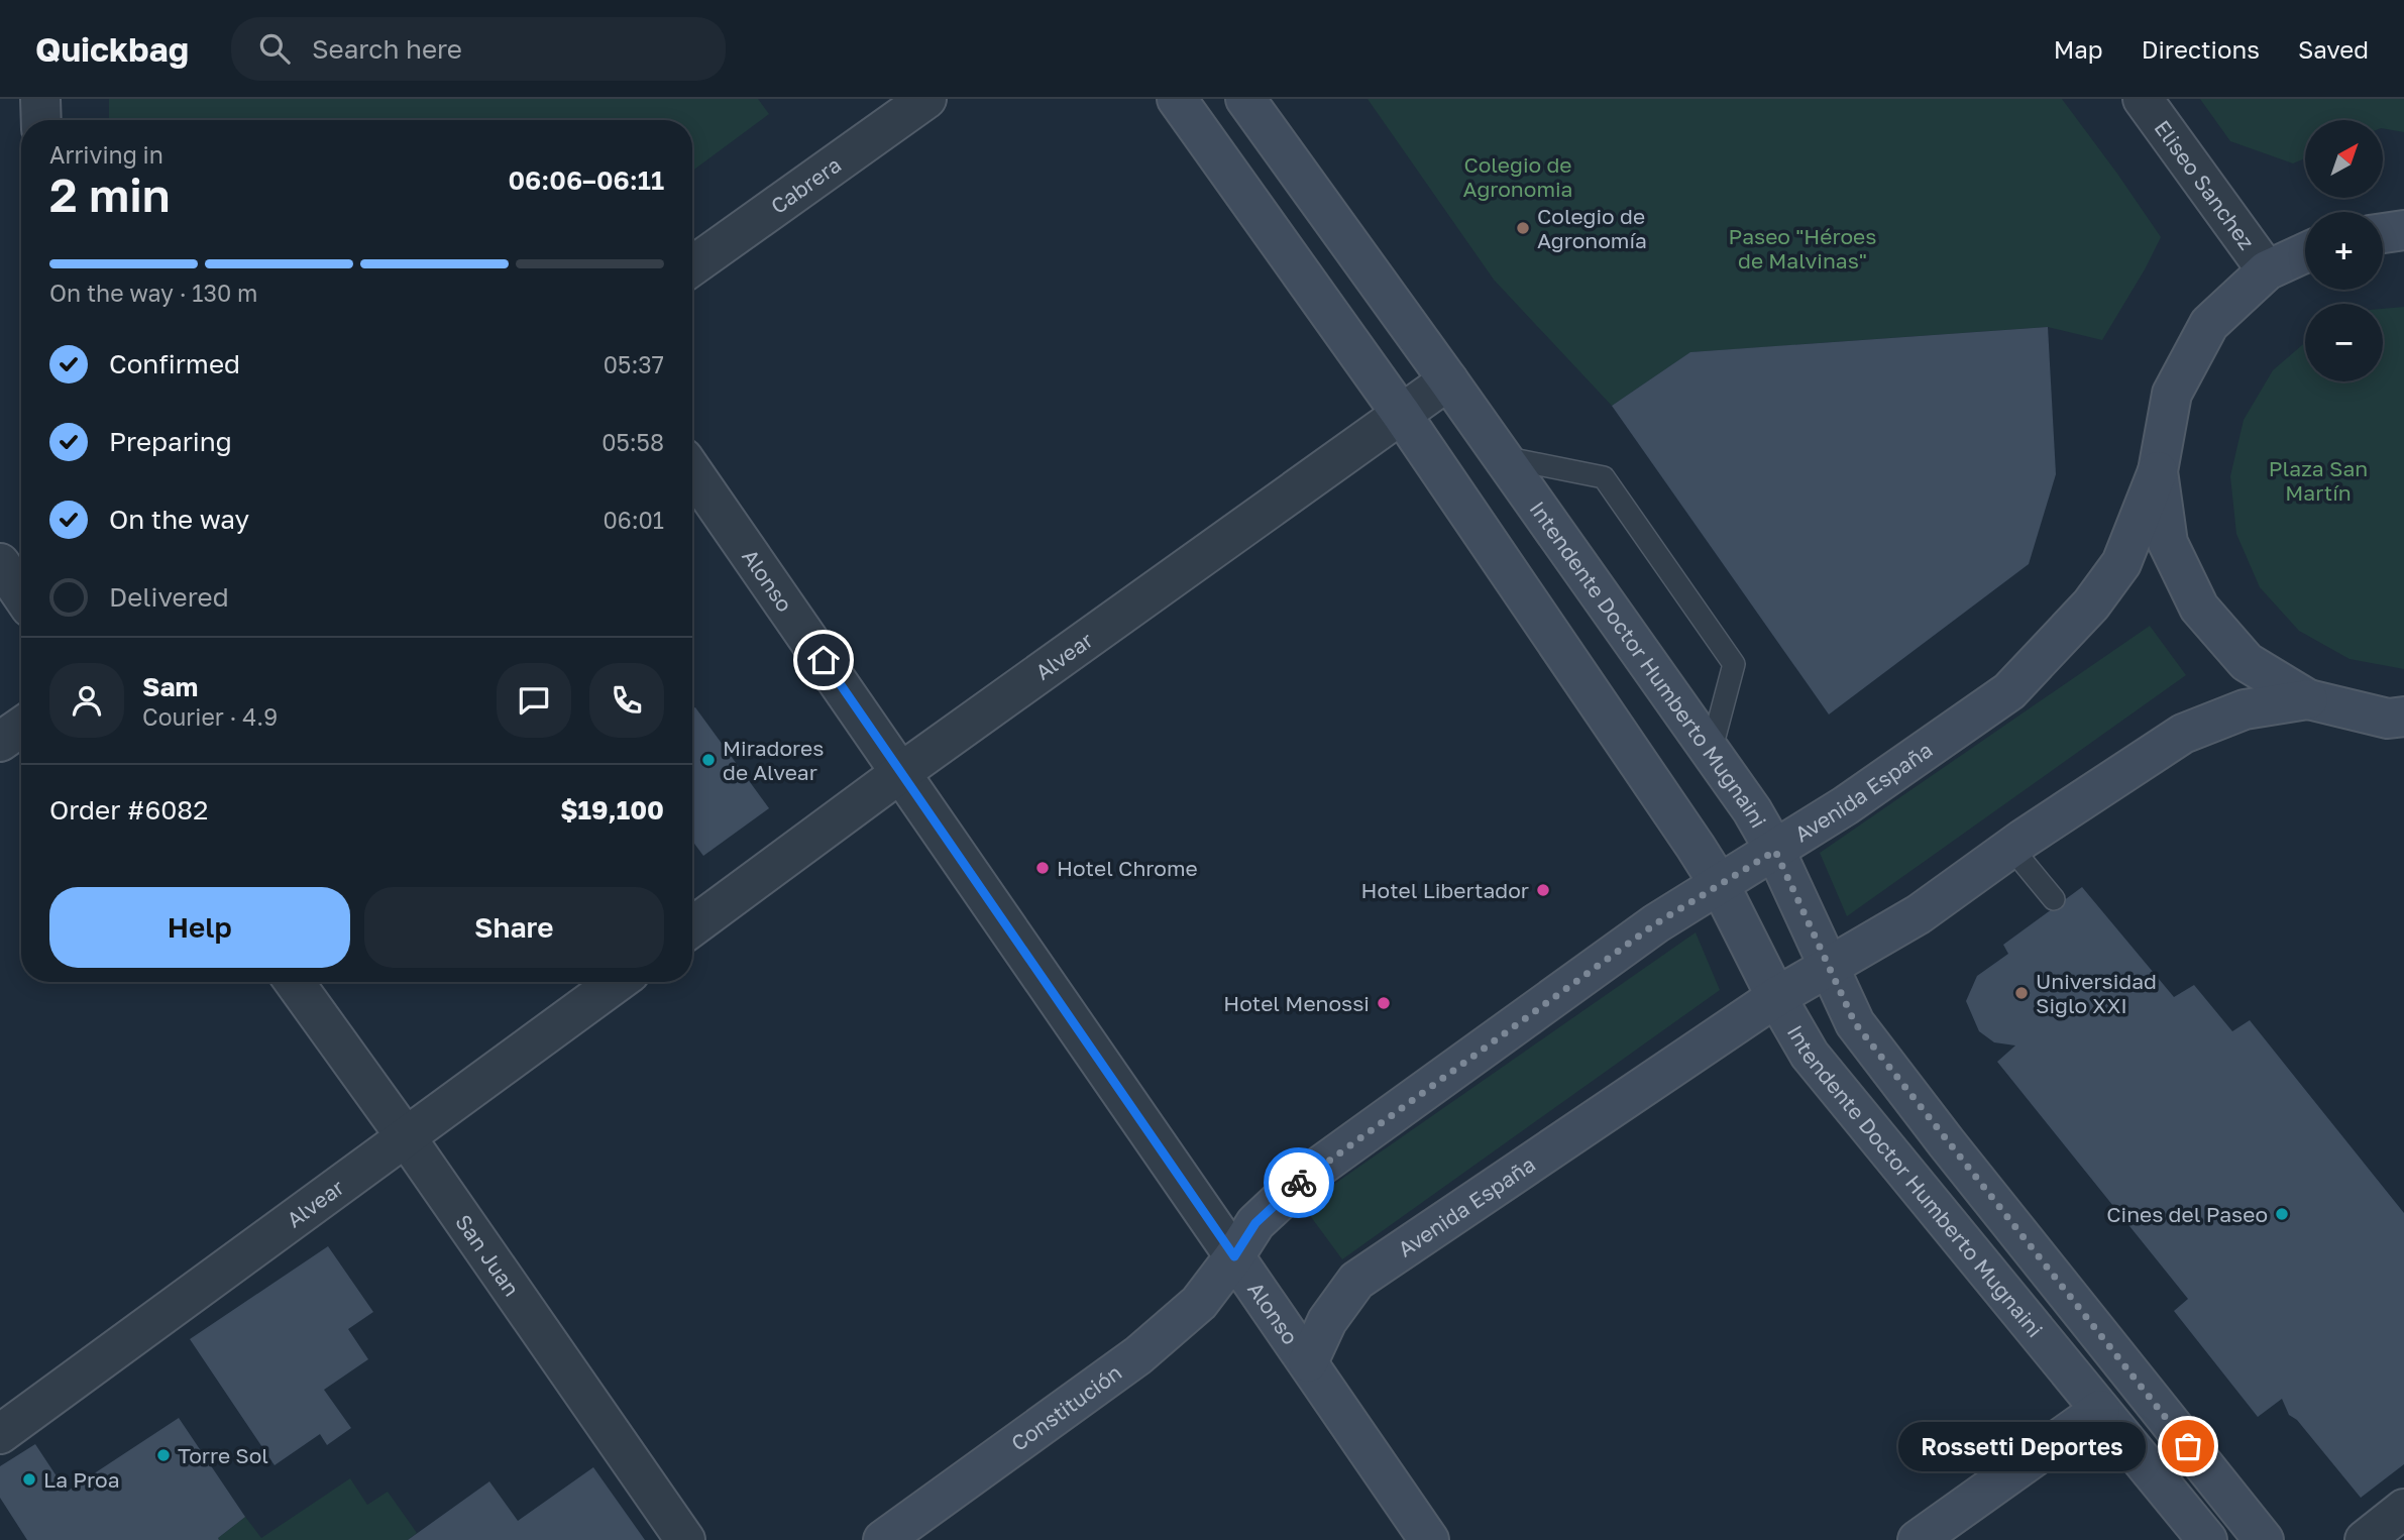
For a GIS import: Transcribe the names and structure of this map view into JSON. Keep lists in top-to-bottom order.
{
  "streets": {
    "main road": [
      "Alonso",
      "Intendente Doctor Humberto Mugnaini",
      "Avenida España",
      "Constitución"
    ],
    "street": [
      "Eliseo Sanchez",
      "Cabrera",
      "Alvear",
      "San Juan"
    ]
  },
  "crossings": [
    ["Alonso", "Alvear"],
    ["Alonso", "Avenida España"],
    ["Alonso", "Constitución"],
    ["Alvear", "Intendente Doctor Humberto Mugnaini"],
    ["Alvear", "San Juan"],
    ["Intendente Doctor Humberto Mugnaini", "Avenida España"],
    ["Avenida España", "Constitución"]
  ],
  "parks": ["Colegio de Agronomia", "Paseo \"Héroes de Malvinas\"", "Plaza San Martín"],
  "places": [
    "Colegio de Agronomía",
    "Miradores de Alvear",
    "Hotel Chrome",
    "Hotel Libertador",
    "Universidad Siglo XXI",
    "Hotel Menossi",
    "Cines del Paseo",
    "Rossetti Deportes",
    "Torre Sol",
    "La Proa"
  ],
  "north": "top right",
  "page": {
    "header": "Quickbag",
    "search": "Search here",
    "nav": ["Map", "Directions", "Saved"],
    "map_buttons": ["+", "−"],
    "heading": ["2 min", "Arriving in", "06:06–06:11"],
    "panel": [
      "Sam",
      "Courier · 4.9",
      "Order #6082",
      "$19,100"
    ],
    "bar": "On the way · 130 m",
    "list": [
      ["Confirmed", "05:37"],
      ["Preparing", "05:58"],
      ["On the way", "06:01"],
      "Delivered"
    ],
    "buttons": ["Help", "Share"],
    "bubble": "Rossetti Deportes"
  }
}
